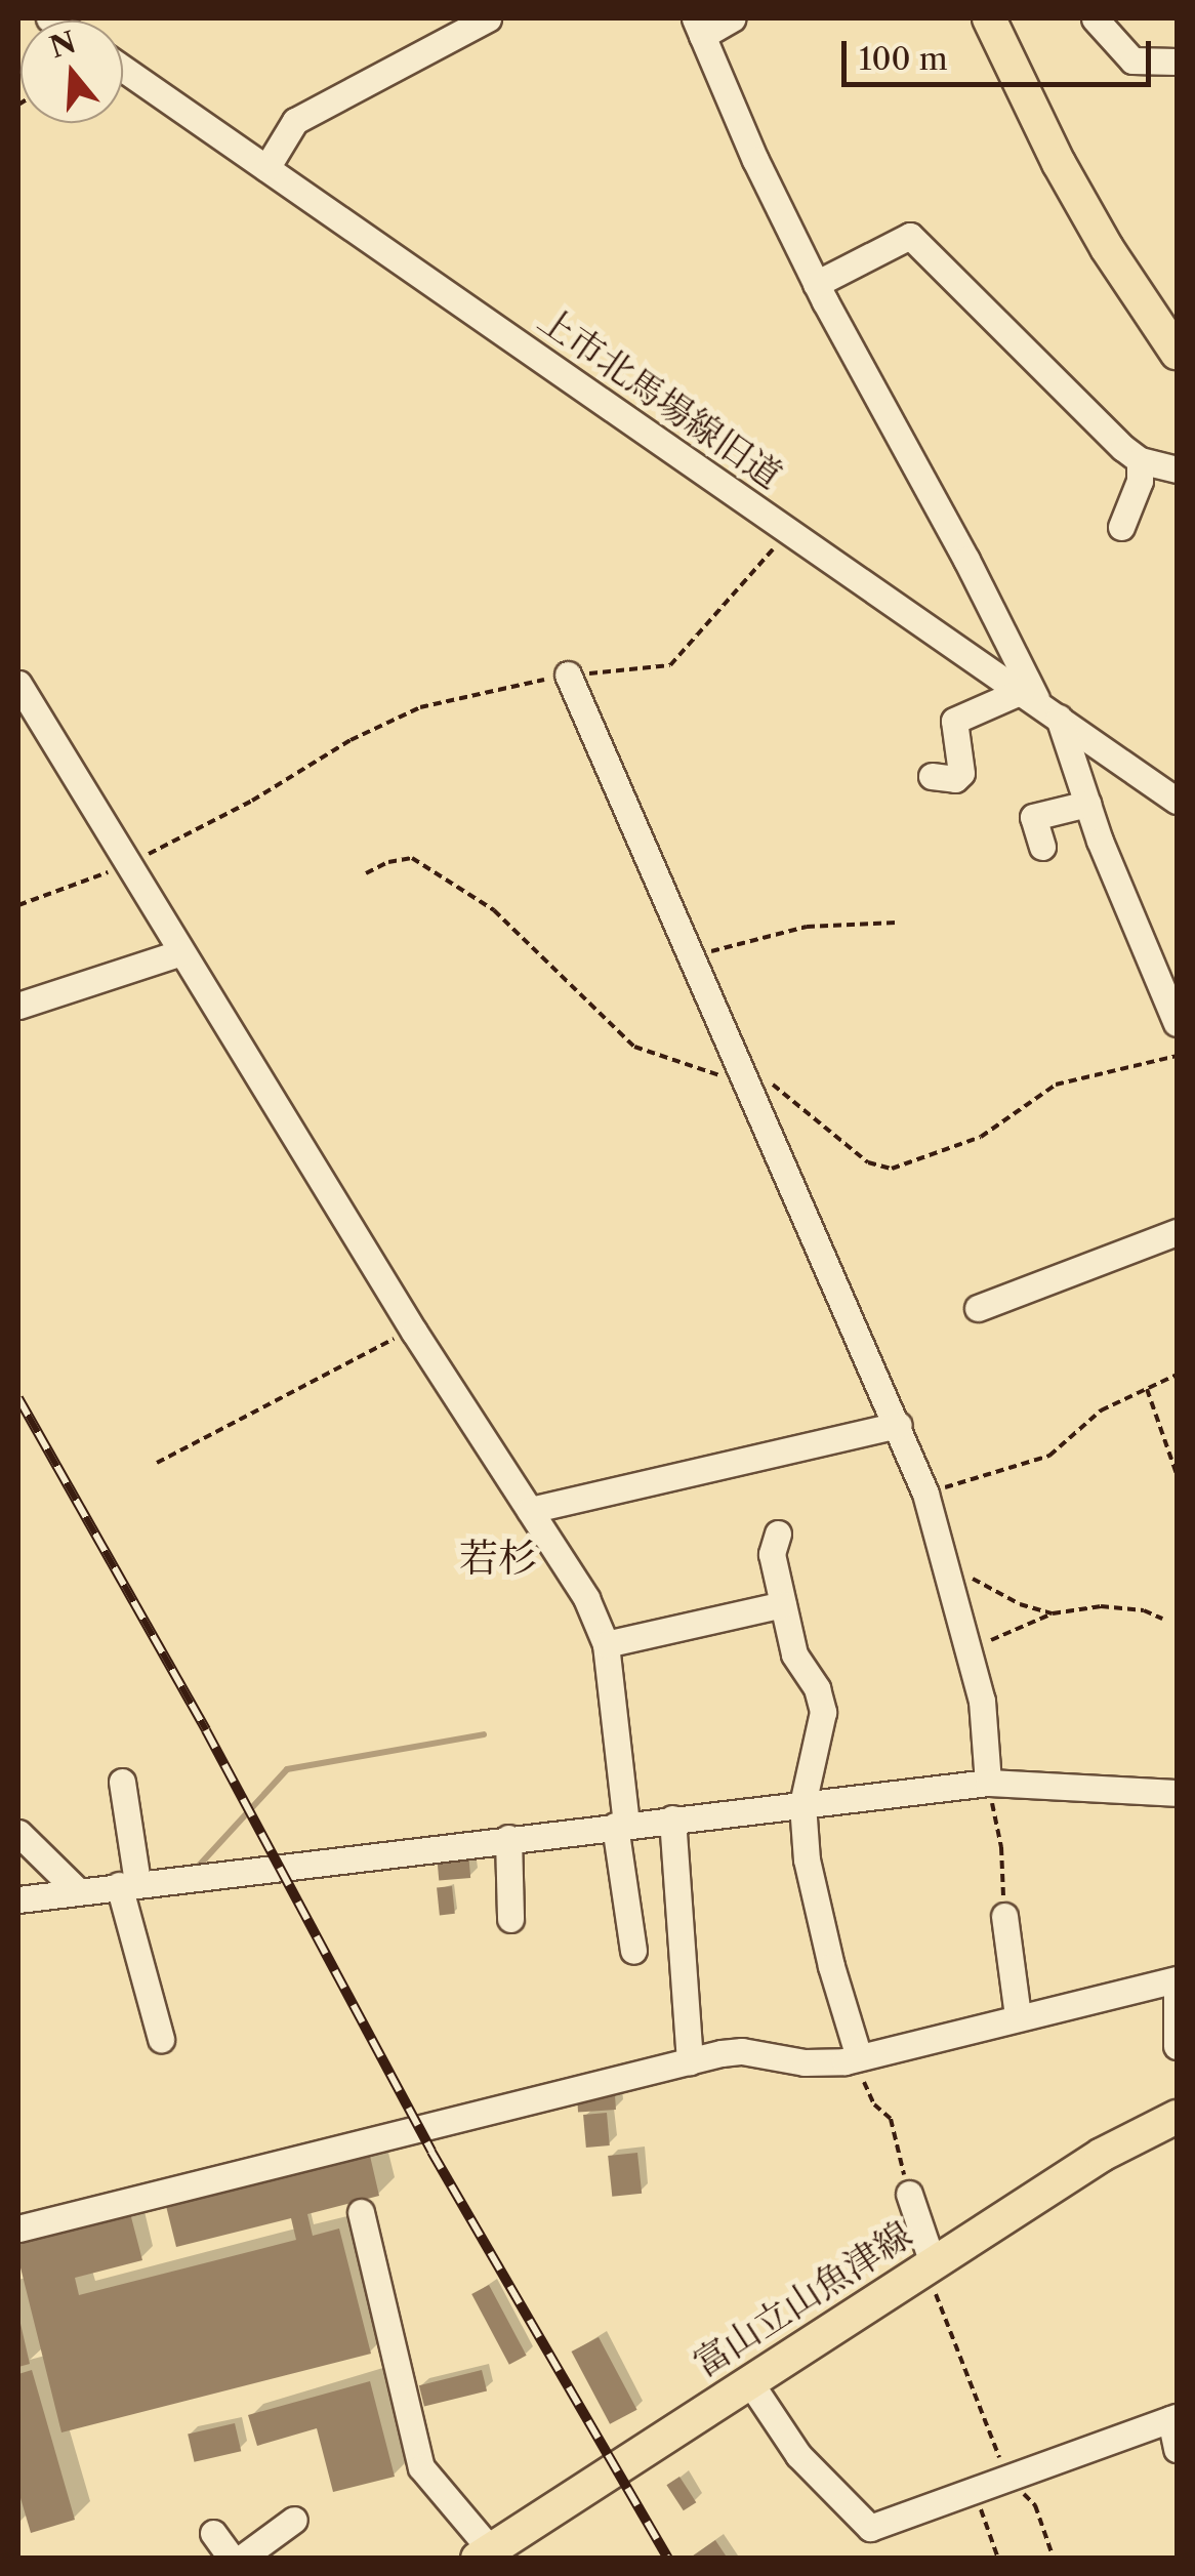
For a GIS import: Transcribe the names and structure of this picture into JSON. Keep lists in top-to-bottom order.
{
  "streets": {
    "main road": ["富山立山魚津線"],
    "street": ["上市北馬場線旧道"]
  },
  "districts": ["若杉"],
  "scale_bar": "100 m",
  "north": "top"
}
